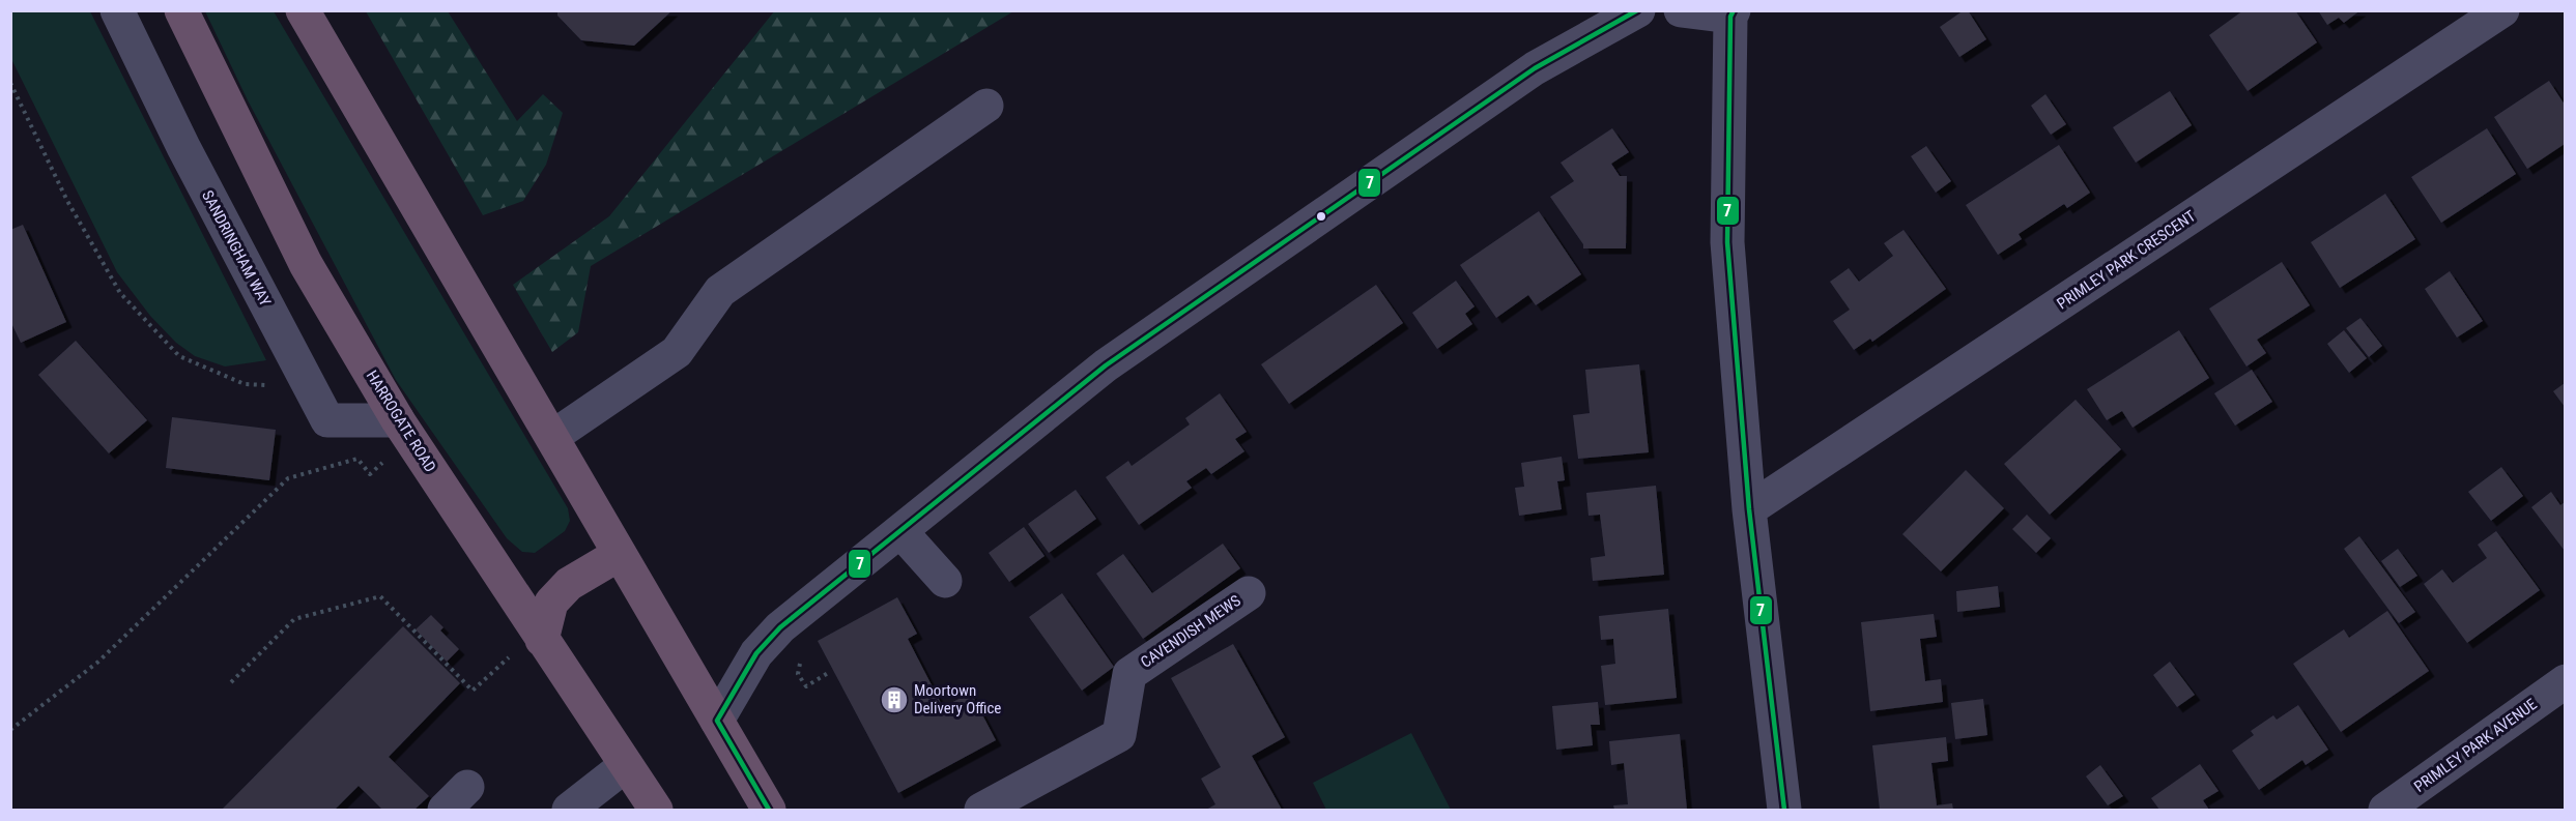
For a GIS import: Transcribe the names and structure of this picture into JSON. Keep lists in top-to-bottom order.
{
  "streets": {
    "highway": ["HARROGATE ROAD"],
    "street": [
      "SANDRINGHAM WAY",
      "PRIMLEY PARK CRESCENT",
      "CAVENDISH MEWS",
      "PRIMLEY PARK AVENUE"
    ]
  },
  "crossings": [
    ["SANDRINGHAM WAY", "HARROGATE ROAD"]
  ],
  "places": {
    "building": ["Moortown Delivery Office"]
  },
  "lines": ["transit line 7"]
}
